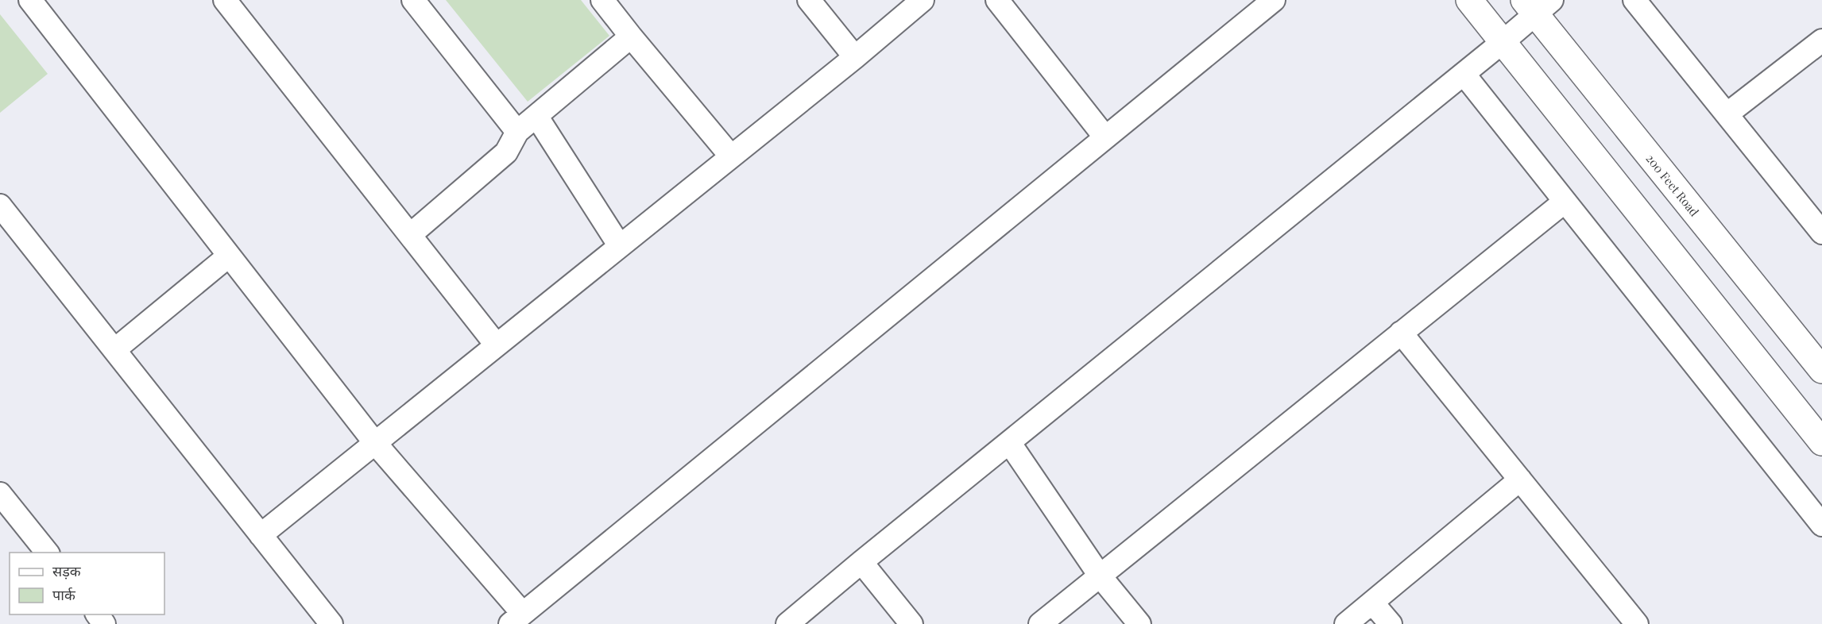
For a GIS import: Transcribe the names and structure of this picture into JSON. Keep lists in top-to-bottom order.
{
  "streets": {
    "street": ["200 Feet Road"]
  },
  "legend": ["सड़क", "पार्क"]
}
